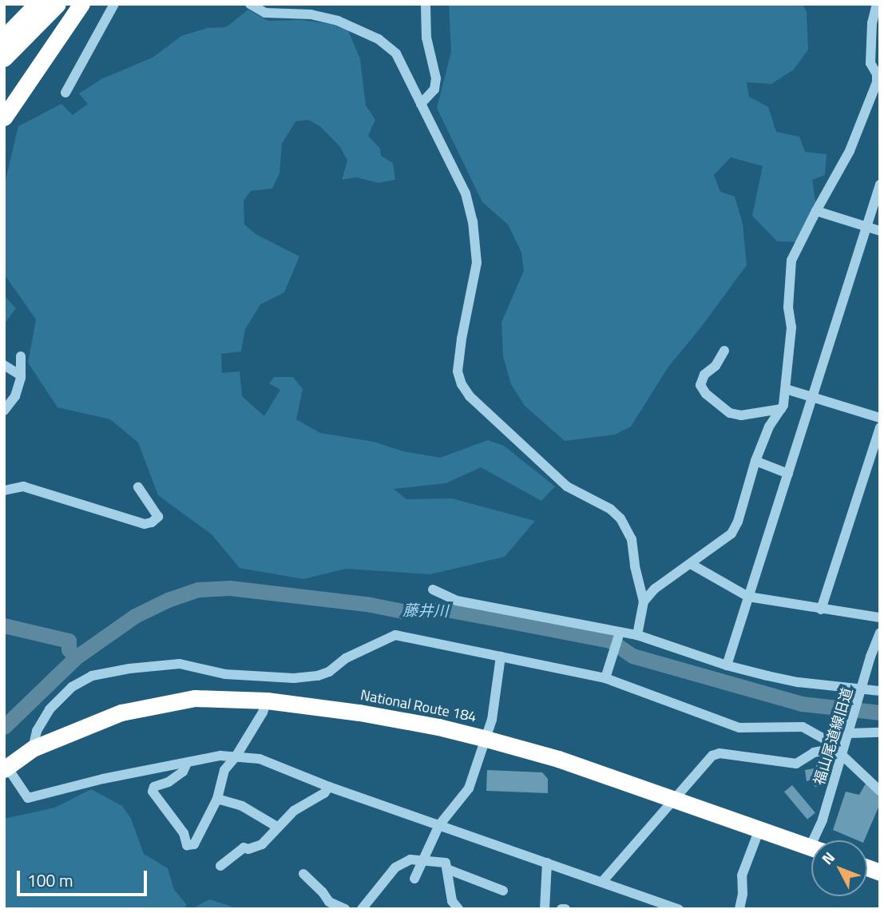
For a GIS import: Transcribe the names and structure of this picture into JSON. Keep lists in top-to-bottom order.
{
  "streets": {
    "highway": ["National Route 184"],
    "street": ["福山尾道線旧道"]
  },
  "water": ["藤井川"],
  "scale_bar": "100 m",
  "north": "top left"
}
